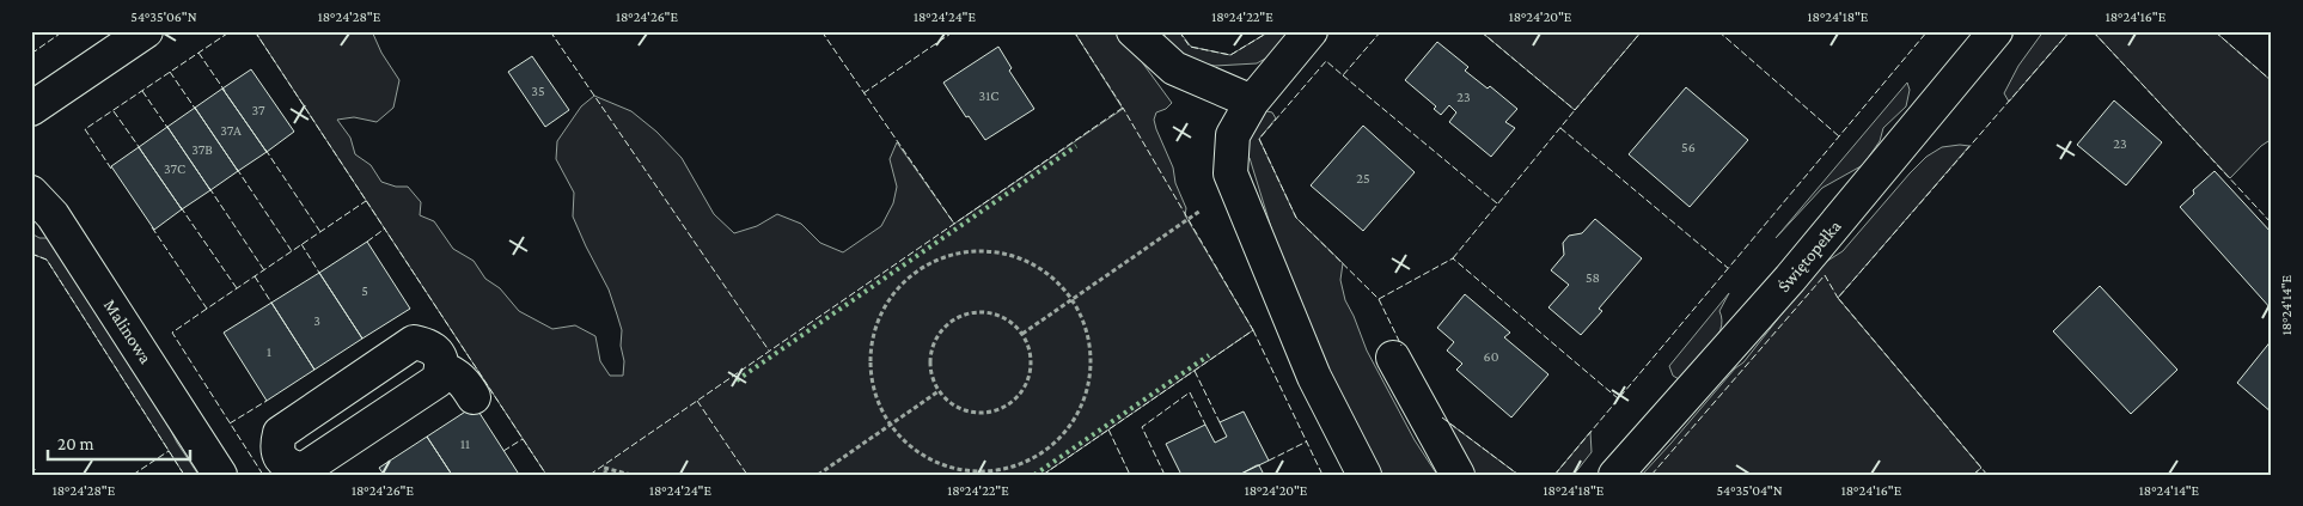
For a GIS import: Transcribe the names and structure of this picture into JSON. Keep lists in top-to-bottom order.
{
  "streets": {
    "street": ["Świętopełka", "Malinowa"]
  },
  "house_numbers": [
    "35",
    "31C",
    "23",
    "37",
    "37A",
    "23",
    "56",
    "37B",
    "37C",
    "25",
    "58",
    "5",
    "3",
    "1",
    "60",
    "11"
  ],
  "scale_bar": "20 m",
  "coordinates": [
    "54°35'06\"N",
    "18°24'28\"E",
    "18°24'26\"E",
    "18°24'24\"E",
    "18°24'22\"E",
    "18°24'20\"E",
    "18°24'18\"E",
    "18°24'16\"E",
    "18°24'14\"E",
    "54°35'04\"N"
  ]
}
